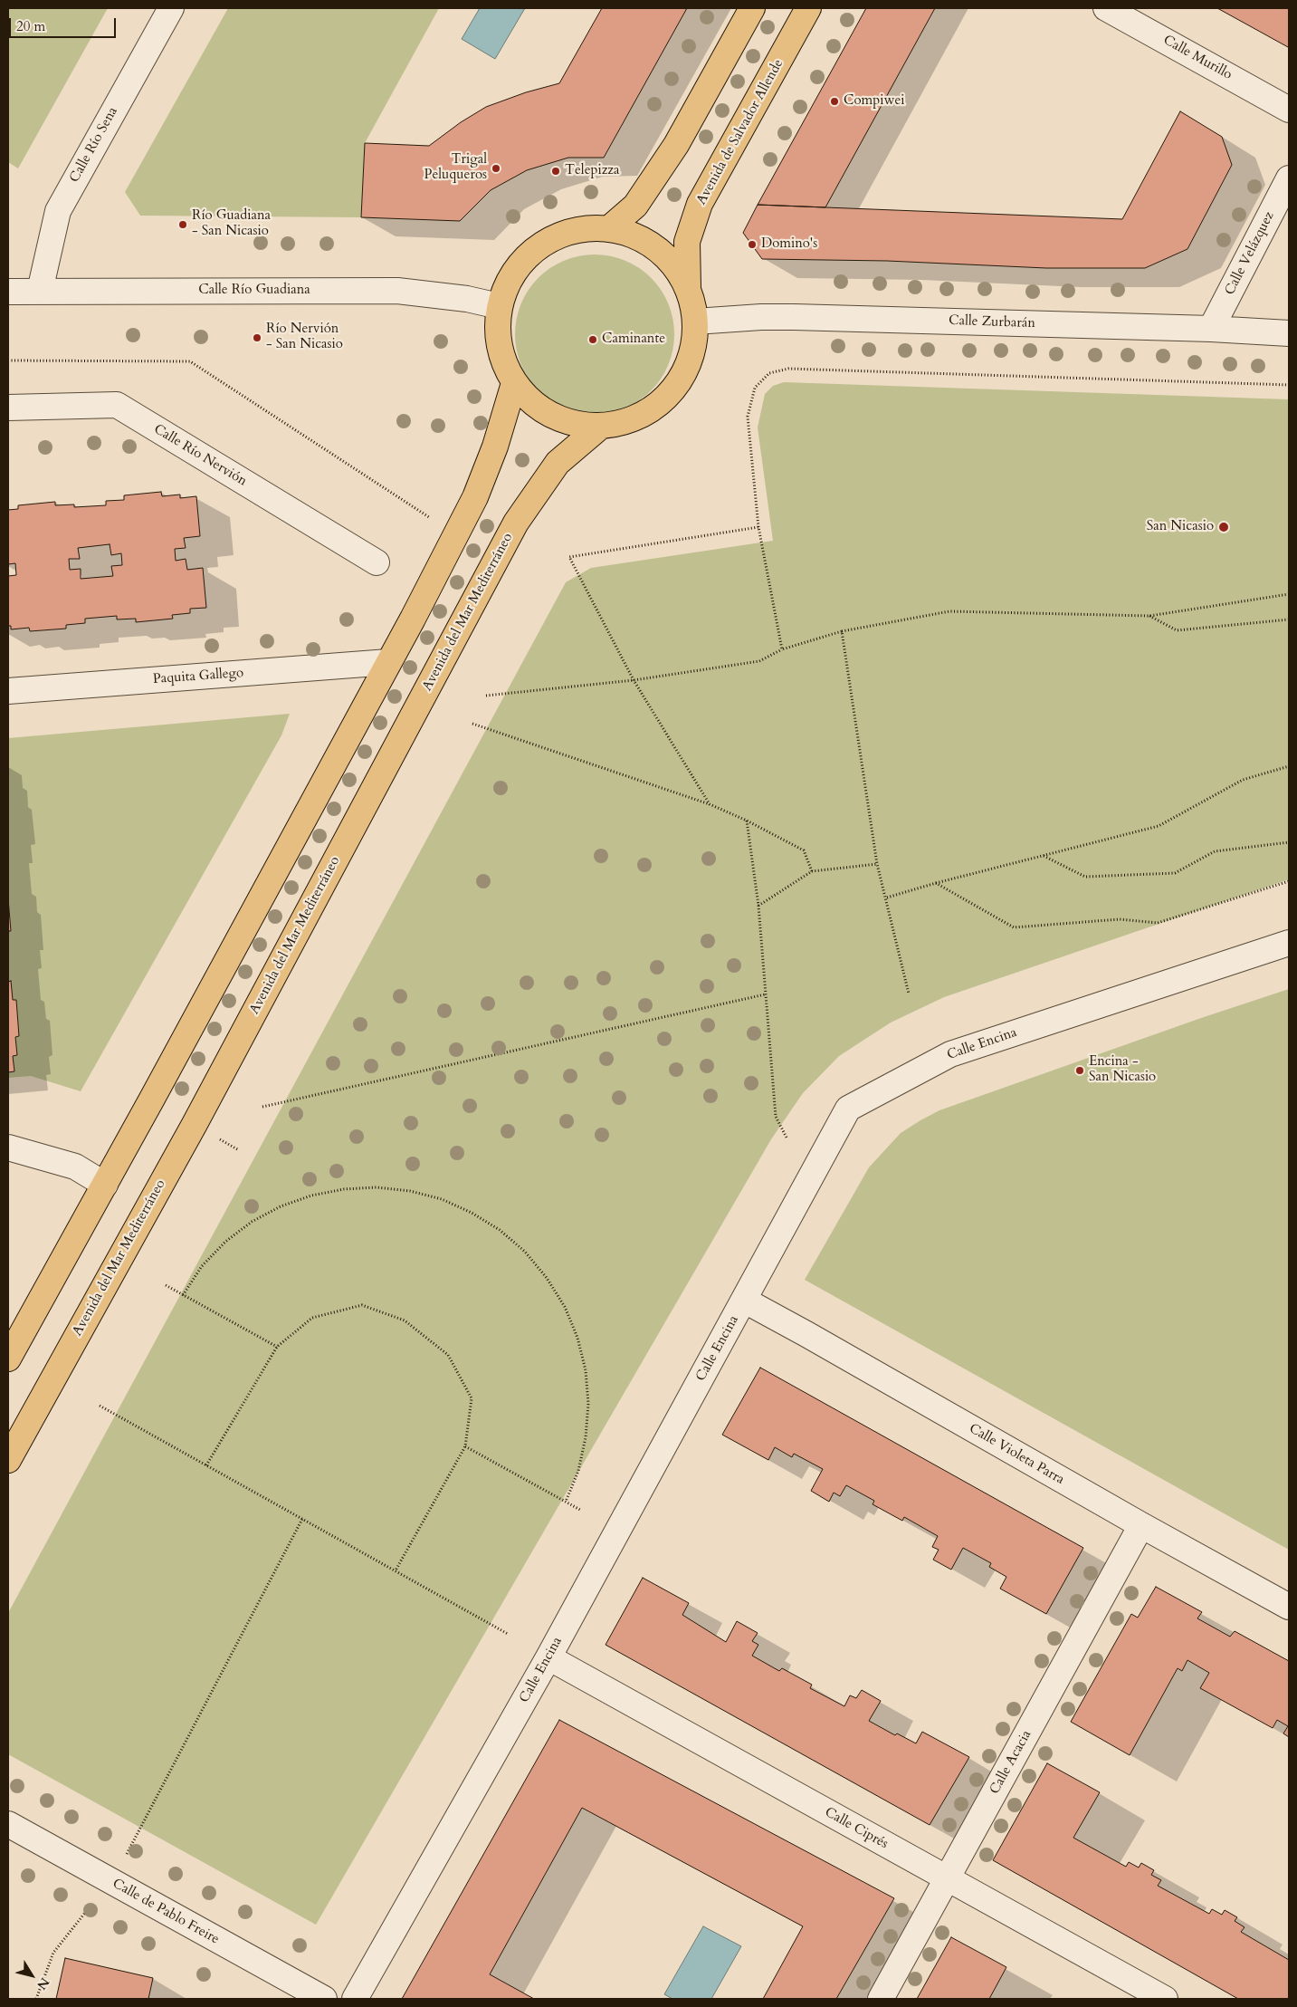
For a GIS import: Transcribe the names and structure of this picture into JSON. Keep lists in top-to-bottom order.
{
  "streets": {
    "main road": ["Avenida de Salvador Allende", "Avenida del Mar Mediterráneo"],
    "street": [
      "Calle Murillo",
      "Calle Río Sena",
      "Calle Velázquez",
      "Calle Río Guadiana",
      "Calle Zurbarán",
      "Calle Río Nervión",
      "Paquita Gallego",
      "Calle Encina",
      "Calle Violeta Parra",
      "Calle Acacia",
      "Calle Ciprés",
      "Calle de Pablo Freire"
    ]
  },
  "crossings": [
    ["Calle Río Sena", "Calle Río Guadiana"],
    ["Calle Velázquez", "Calle Zurbarán"],
    ["Calle Encina", "Calle Violeta Parra"],
    ["Calle Encina", "Calle Ciprés"],
    ["Calle Violeta Parra", "Calle Acacia"],
    ["Calle Acacia", "Calle Ciprés"]
  ],
  "places": [
    "Compiwei",
    "Trigal Peluqueros",
    "Telepizza",
    "Río Guadiana - San Nicasio",
    "Domino's",
    "Río Nervión - San Nicasio",
    "Caminante",
    "San Nicasio",
    "Encina - San Nicasio"
  ],
  "scale_bar": "20 m",
  "north": "bottom right"
}
